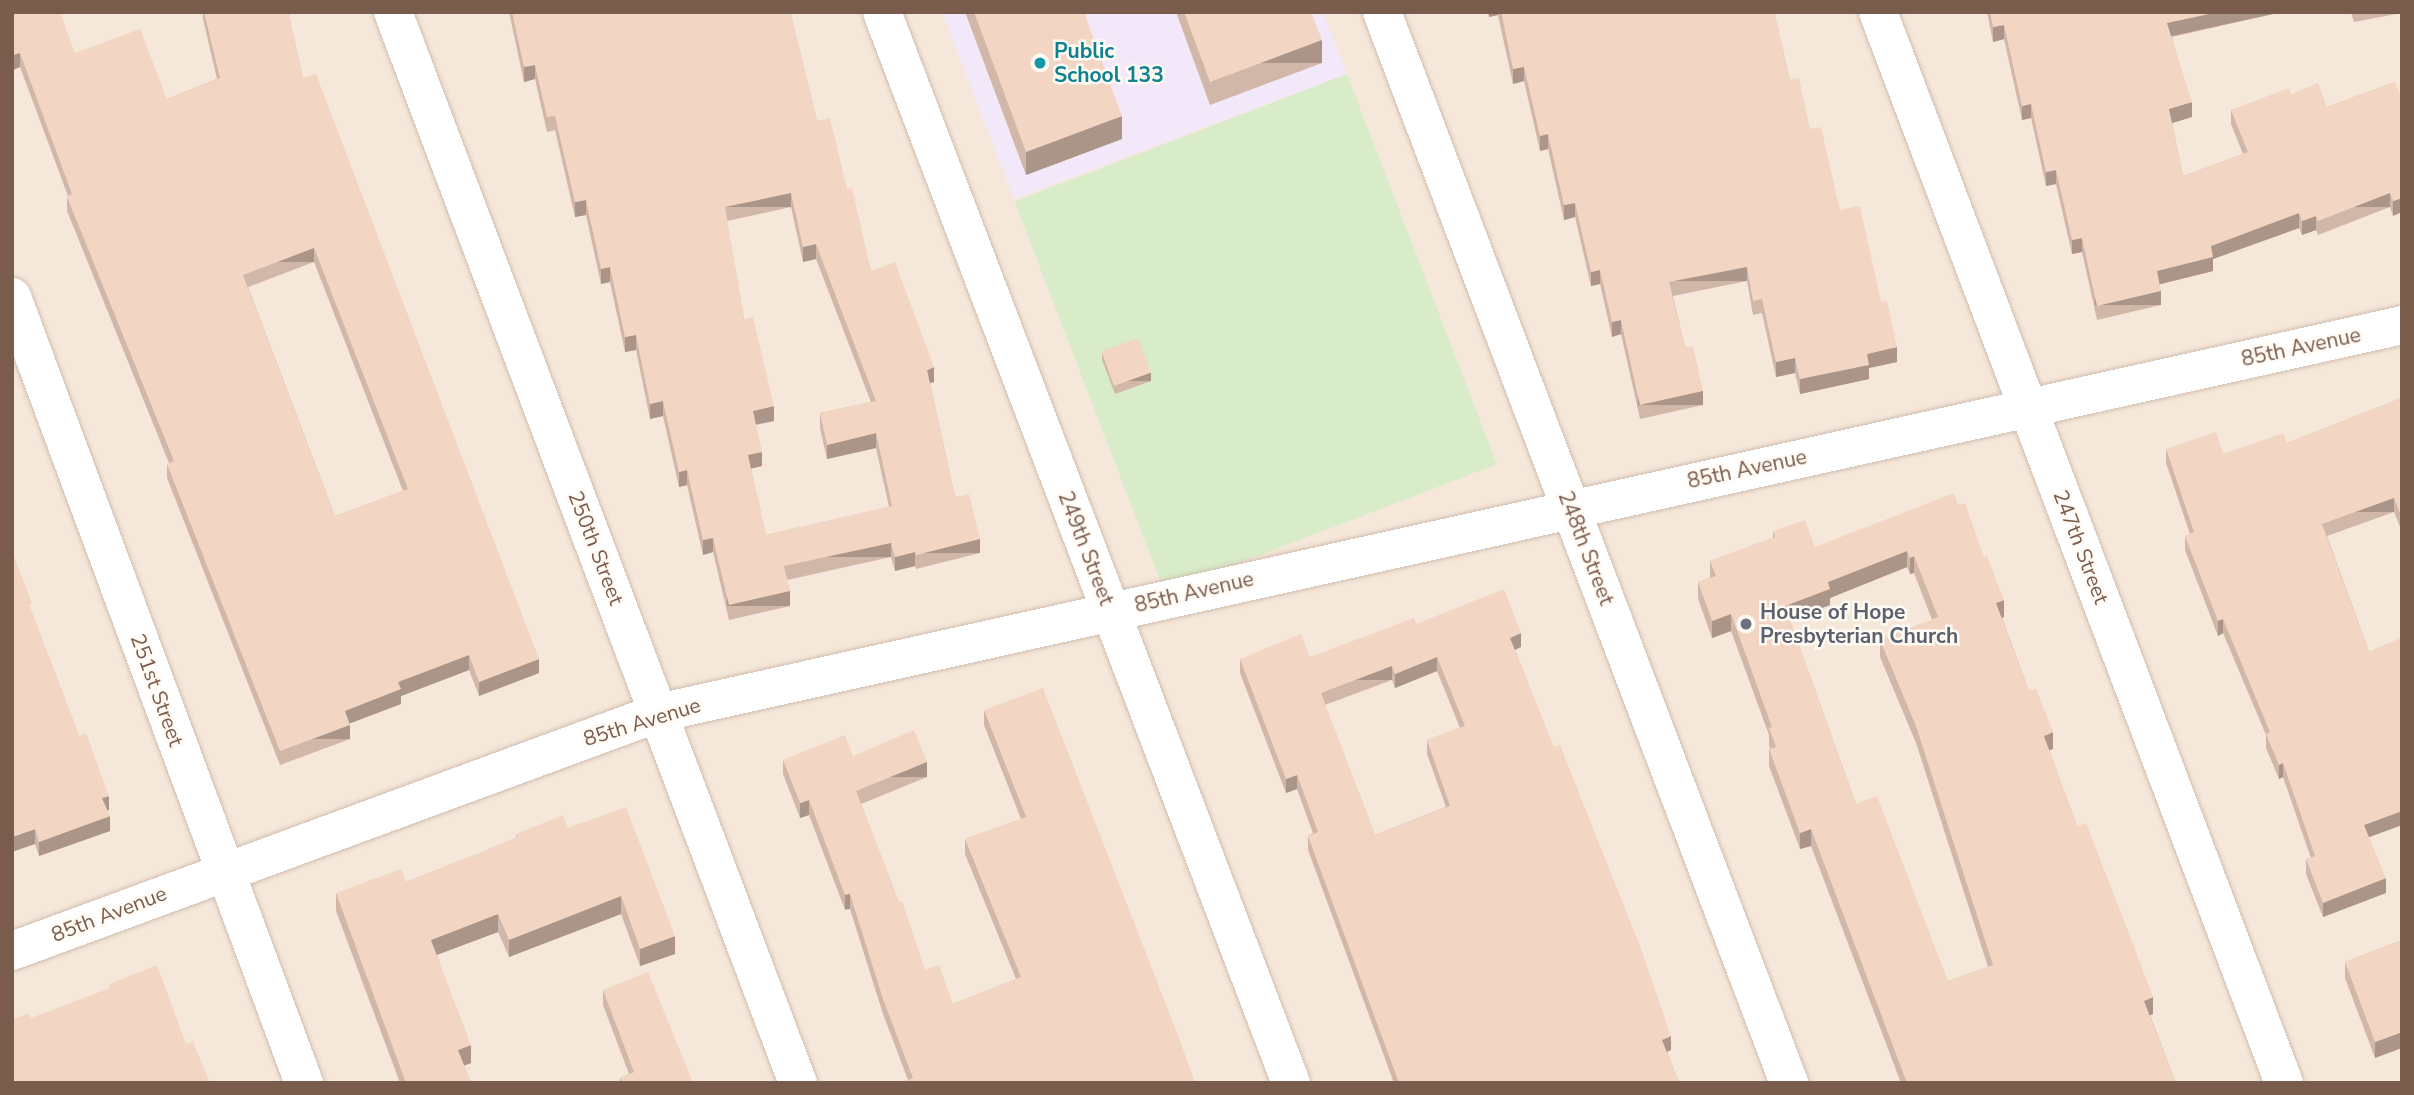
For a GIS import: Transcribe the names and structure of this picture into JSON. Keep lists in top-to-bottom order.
{
  "streets": {
    "street": [
      "85th Avenue",
      "247th Street",
      "250th Street",
      "249th Street",
      "248th Street",
      "251st Street"
    ]
  },
  "crossings": [
    ["85th Avenue", "247th Street"],
    ["85th Avenue", "250th Street"],
    ["85th Avenue", "249th Street"],
    ["85th Avenue", "248th Street"],
    ["85th Avenue", "251st Street"]
  ],
  "places": ["Public School 133", "House of Hope Presbyterian Church"]
}
